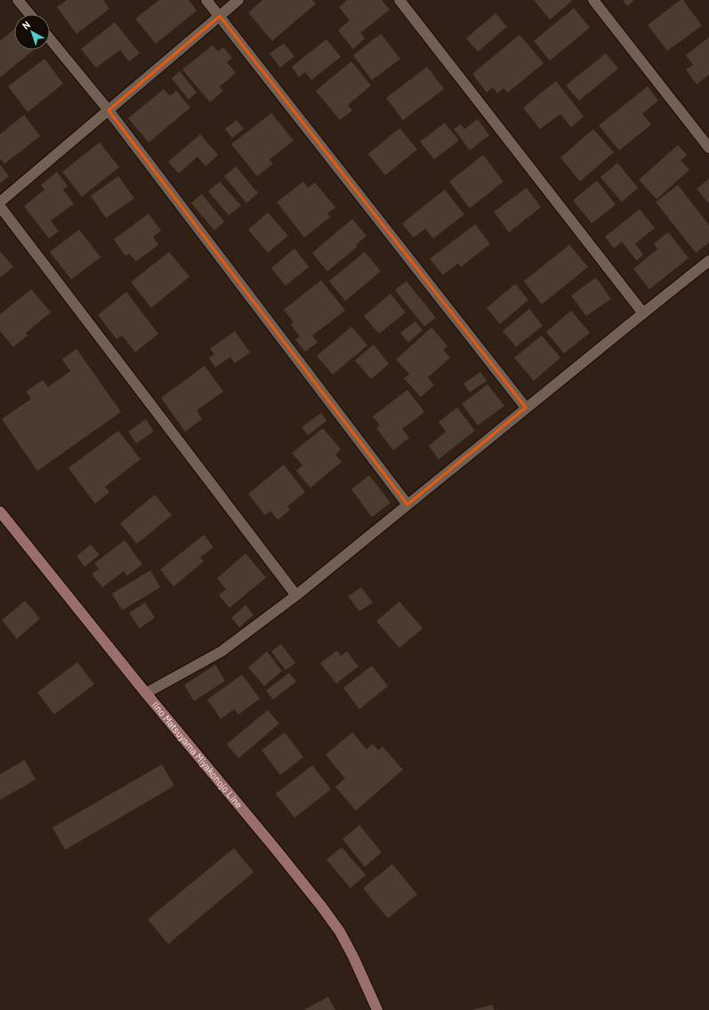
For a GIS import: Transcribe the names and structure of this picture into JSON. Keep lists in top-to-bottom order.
{
  "streets": {
    "main road": ["Iino Matsuyama Miyakonojo Line"]
  },
  "north": "top left"
}
